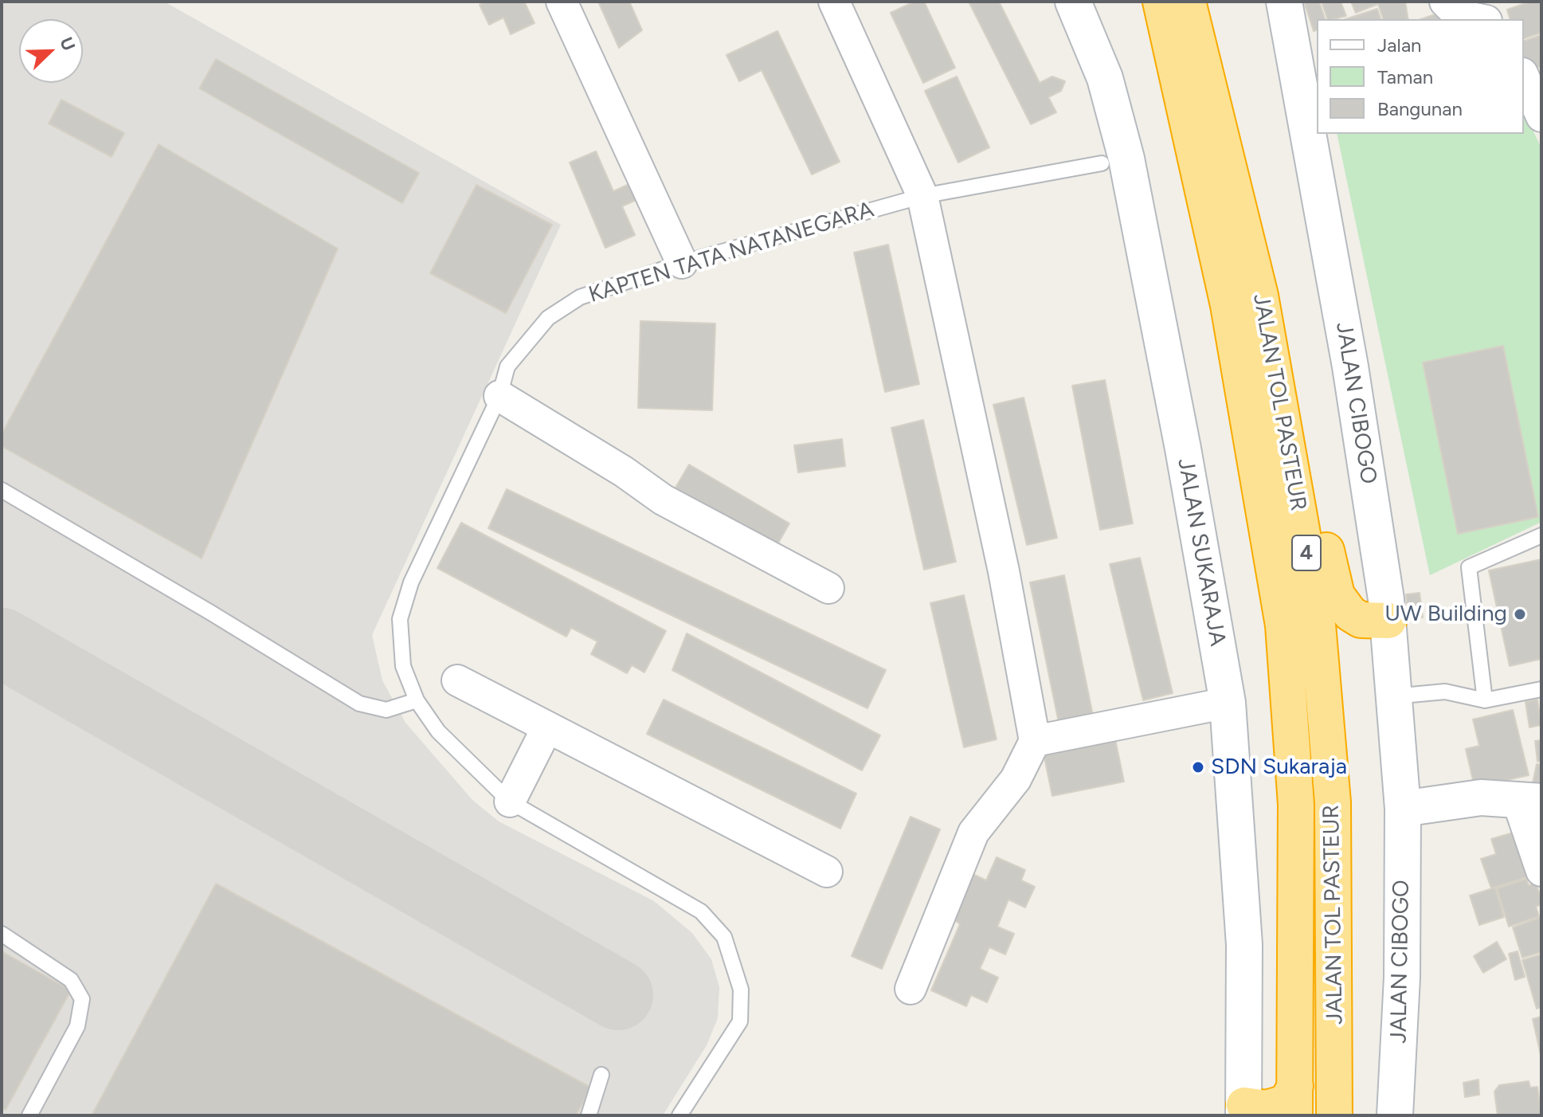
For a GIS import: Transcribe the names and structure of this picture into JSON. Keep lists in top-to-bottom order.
{
  "streets": {
    "highway": ["JALAN TOL PASTEUR", "4"],
    "main road": ["JALAN CIBOGO", "JALAN SUKARAJA"],
    "lane": ["KAPTEN TATA NATANEGARA"]
  },
  "crossings": [
    ["KAPTEN TATA NATANEGARA", "JALAN SUKARAJA"]
  ],
  "places": ["UW Building", "SDN Sukaraja"],
  "legend": ["Jalan", "Taman", "Bangunan"],
  "north": "top right"
}
